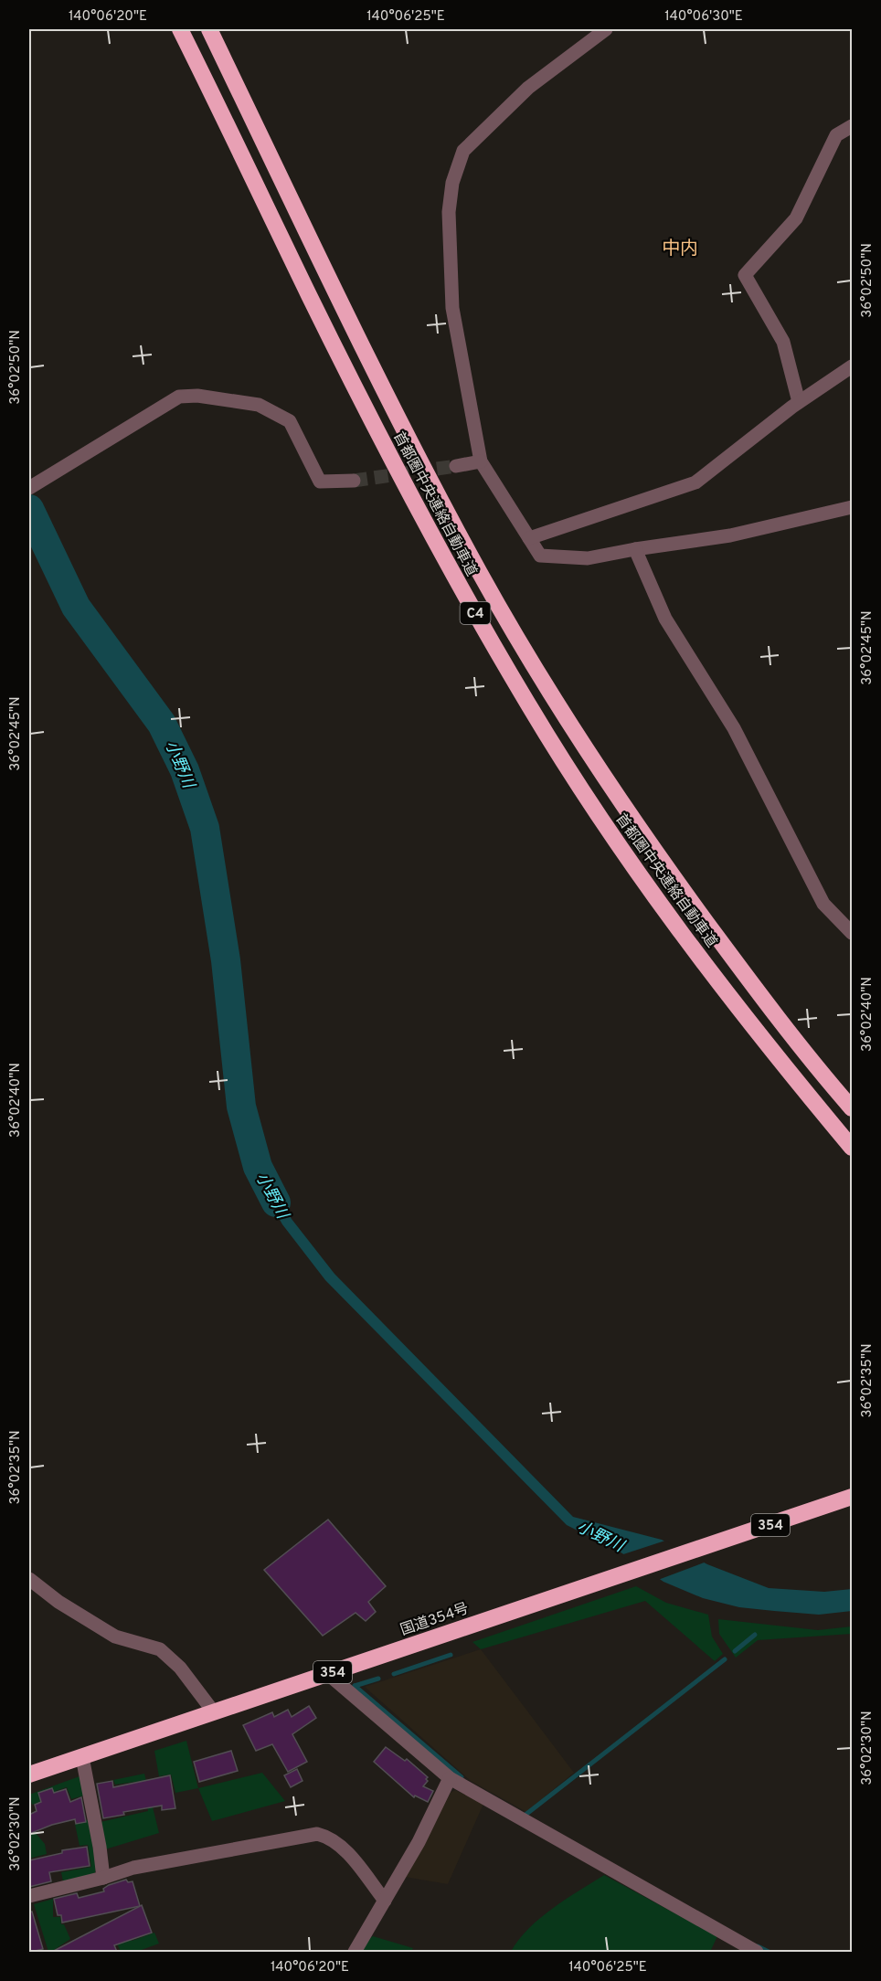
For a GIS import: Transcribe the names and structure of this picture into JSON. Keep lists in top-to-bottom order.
{
  "streets": {
    "highway": [
      "首都圏中央連絡自動車道",
      "C4",
      "354",
      "国道354号"
    ]
  },
  "districts": ["中内"],
  "water": ["小野川"],
  "coordinates": [
    "140°06'20\"E",
    "140°06'25\"E",
    "140°06'30\"E",
    "36°02'50\"N",
    "36°02'45\"N",
    "36°02'40\"N",
    "36°02'35\"N",
    "36°02'30\"N"
  ]
}
